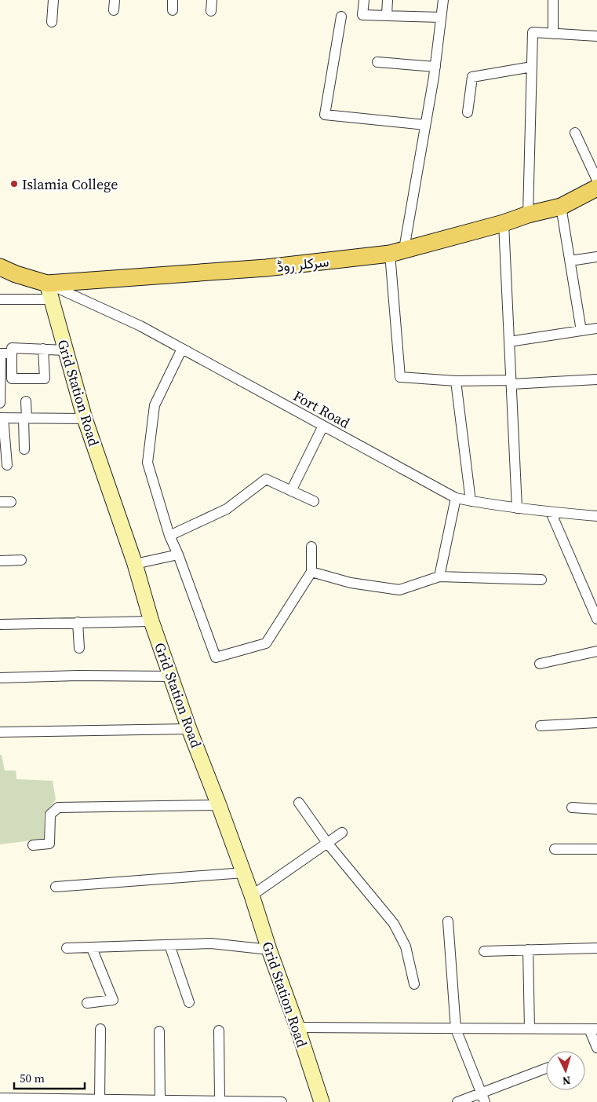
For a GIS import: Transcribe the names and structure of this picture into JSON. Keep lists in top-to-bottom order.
{
  "streets": {
    "main road": ["سرکلر روڈ", "Grid Station Road"],
    "street": ["Fort Road"]
  },
  "crossings": [
    ["سرکلر روڈ", "Grid Station Road"],
    ["سرکلر روڈ", "Fort Road"],
    ["Grid Station Road", "Fort Road"]
  ],
  "places": ["Islamia College"],
  "scale_bar": "50 m",
  "north": "bottom"
}
